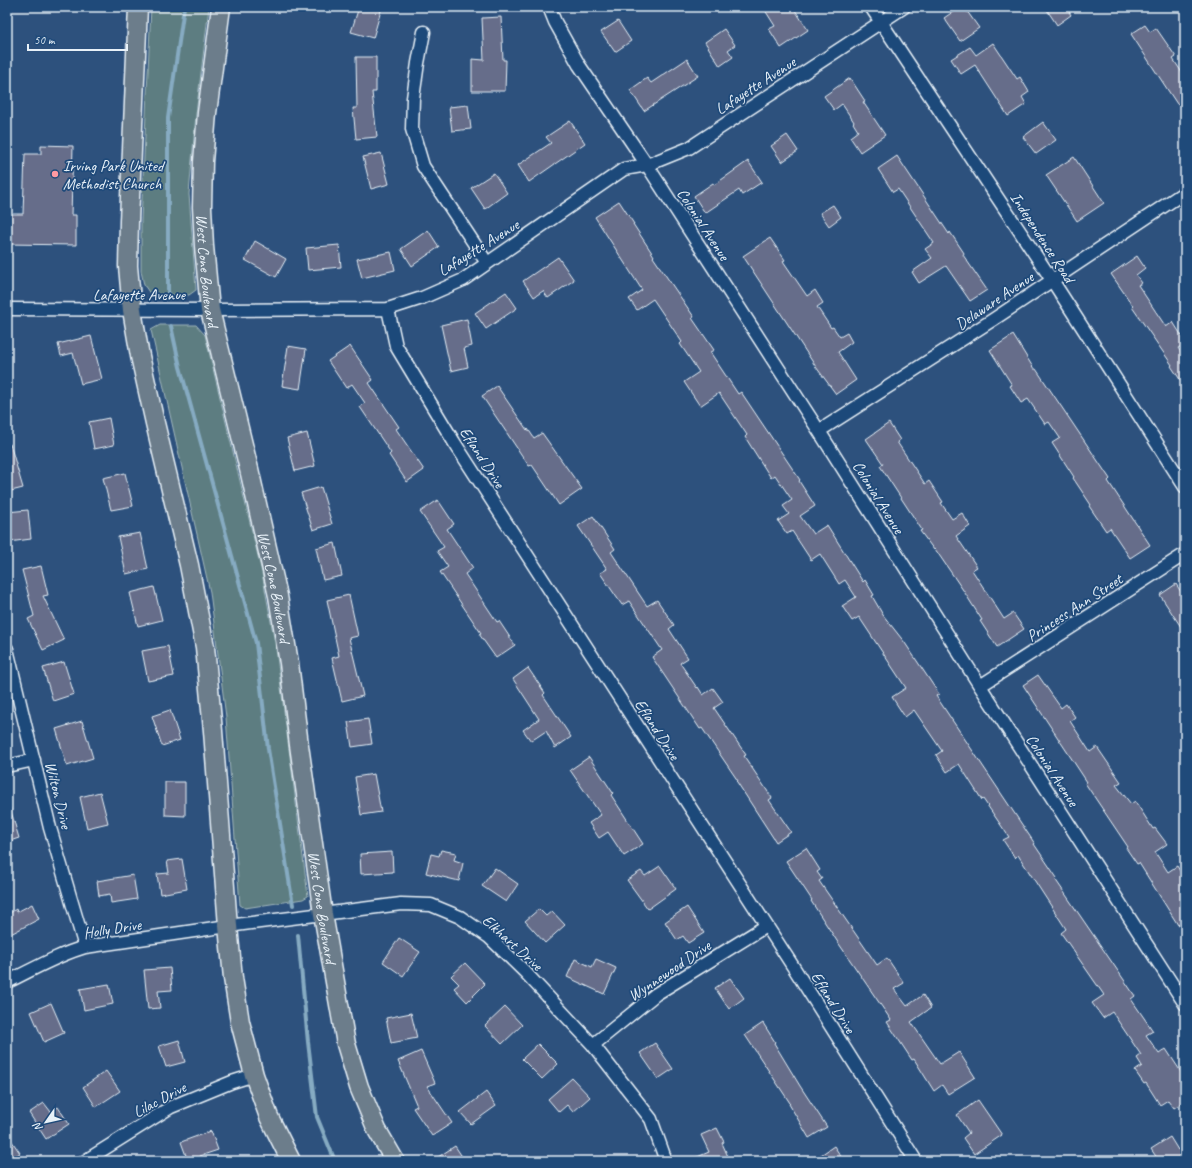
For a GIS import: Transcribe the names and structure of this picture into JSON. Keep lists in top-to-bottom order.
{
  "streets": {
    "main road": ["West Cone Boulevard"],
    "street": [
      "Lafayette Avenue",
      "Colonial Avenue",
      "Independence Road",
      "Delaware Avenue",
      "Efland Drive",
      "Princess Ann Street",
      "Wilton Drive",
      "Holly Drive",
      "Elkhart Drive",
      "Wynnewood Drive",
      "Lilac Drive"
    ]
  },
  "crossings": [
    ["Lafayette Avenue", "Colonial Avenue"],
    ["Lafayette Avenue", "Independence Road"],
    ["Lafayette Avenue", "West Cone Boulevard"],
    ["Lafayette Avenue", "Efland Drive"],
    ["Colonial Avenue", "Delaware Avenue"],
    ["Colonial Avenue", "Princess Ann Street"],
    ["Independence Road", "Delaware Avenue"],
    ["West Cone Boulevard", "Elkhart Drive"],
    ["Efland Drive", "Wynnewood Drive"],
    ["Wilton Drive", "Holly Drive"],
    ["Holly Drive", "Elkhart Drive"],
    ["Elkhart Drive", "Wynnewood Drive"]
  ],
  "places": ["Irving Park United Methodist Church"],
  "scale_bar": "50 m",
  "north": "bottom left"
}
